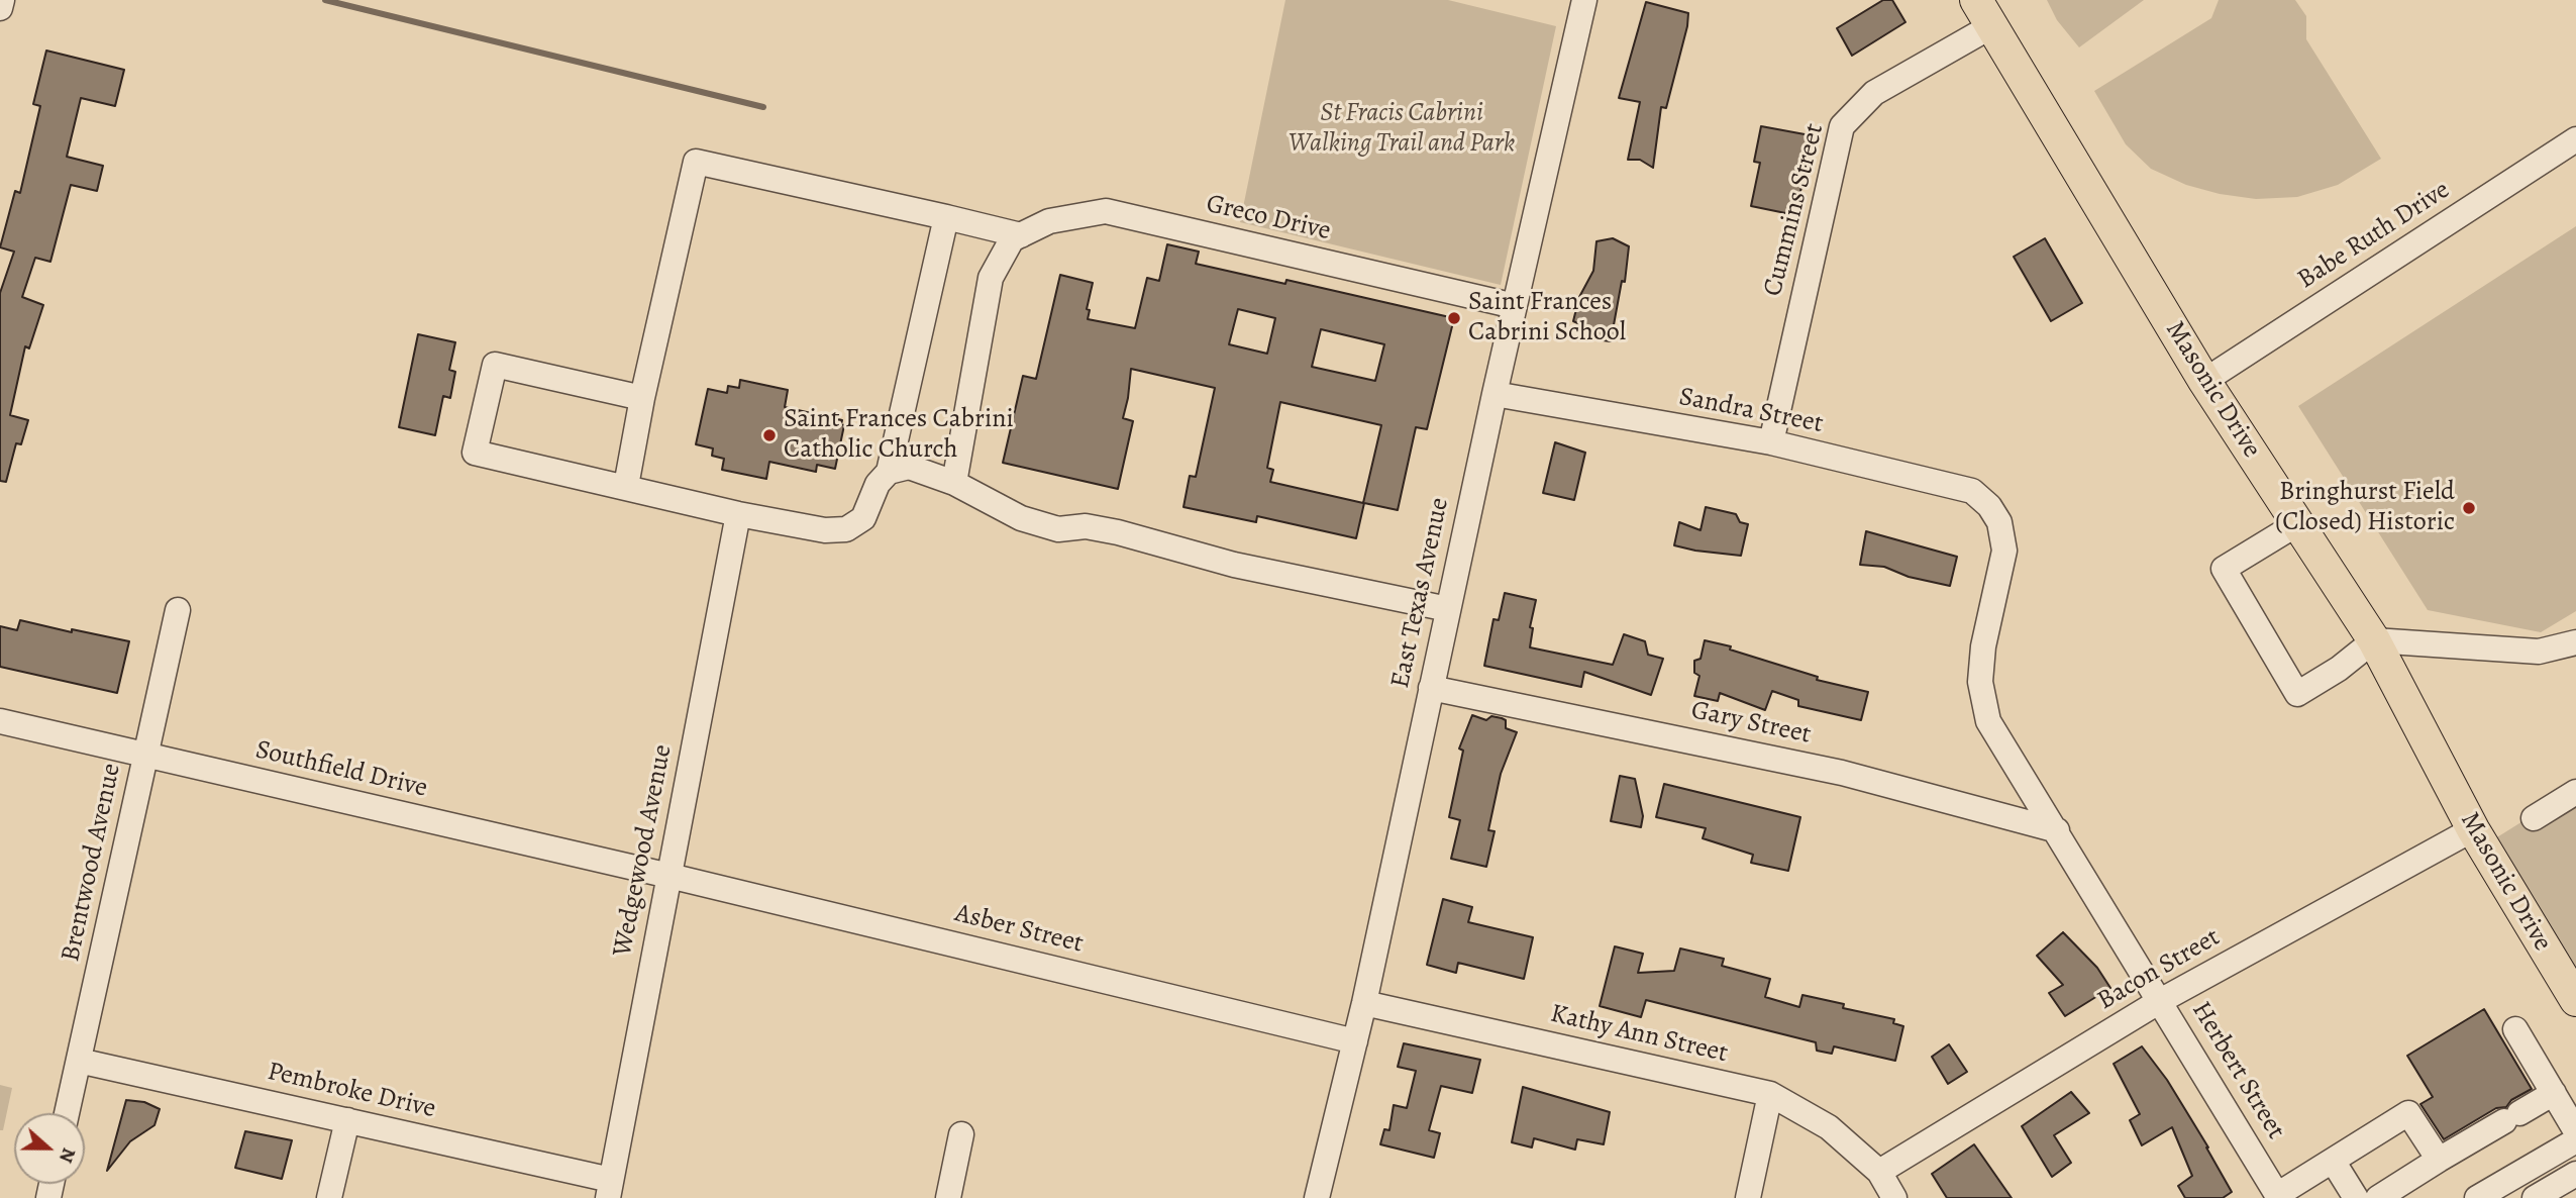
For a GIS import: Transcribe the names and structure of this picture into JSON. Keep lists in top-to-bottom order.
{
  "streets": {
    "main road": ["Masonic Drive"],
    "street": [
      "Cummins Street",
      "Greco Drive",
      "Babe Ruth Drive",
      "Sandra Street",
      "East Texas Avenue",
      "Gary Street",
      "Southfield Drive",
      "Wedgewood Avenue",
      "Brentwood Avenue",
      "Asber Street",
      "Bacon Street",
      "Kathy Ann Street",
      "Herbert Street",
      "Pembroke Drive"
    ]
  },
  "crossings": [
    ["Cummins Street", "Masonic Drive"],
    ["Cummins Street", "Sandra Street"],
    ["Greco Drive", "East Texas Avenue"],
    ["Babe Ruth Drive", "Masonic Drive"],
    ["Masonic Drive", "Bacon Street"],
    ["Sandra Street", "East Texas Avenue"],
    ["Sandra Street", "Herbert Street"],
    ["East Texas Avenue", "Gary Street"],
    ["East Texas Avenue", "Asber Street"],
    ["East Texas Avenue", "Kathy Ann Street"],
    ["Gary Street", "Herbert Street"],
    ["Southfield Drive", "Wedgewood Avenue"],
    ["Southfield Drive", "Brentwood Avenue"],
    ["Southfield Drive", "Asber Street"],
    ["Wedgewood Avenue", "Asber Street"],
    ["Wedgewood Avenue", "Pembroke Drive"],
    ["Brentwood Avenue", "Pembroke Drive"],
    ["Bacon Street", "Kathy Ann Street"],
    ["Bacon Street", "Herbert Street"]
  ],
  "parks": ["St Fracis Cabrini Walking Trail and Park"],
  "places": ["Saint Frances Cabrini School", "Saint Frances Cabrini Catholic Church", "Bringhurst Field (Closed) Historic"],
  "north": "right"
}
